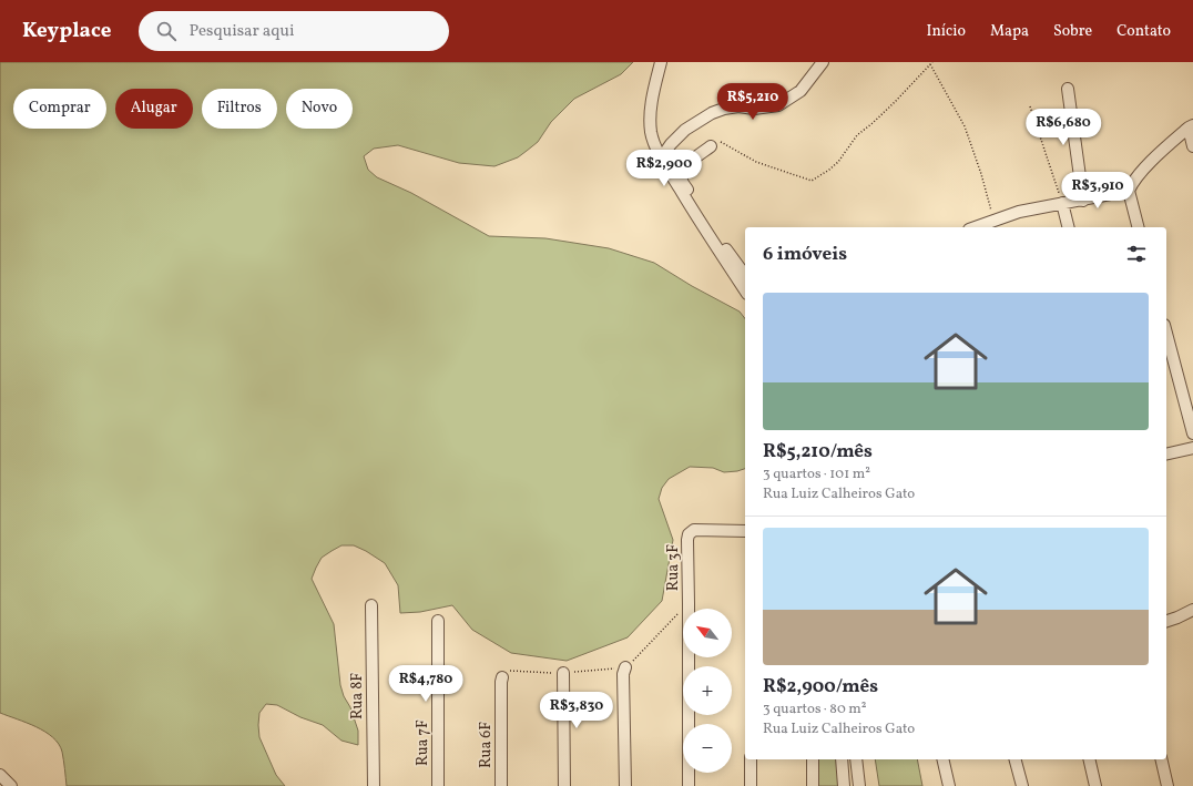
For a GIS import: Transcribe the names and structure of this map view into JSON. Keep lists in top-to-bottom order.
{
  "streets": {
    "street": [
      "Rua 3F",
      "Rua 8F",
      "Rua 7F",
      "Rua 6F"
    ]
  },
  "north": "top left",
  "page": {
    "header": "Keyplace",
    "search": "Pesquisar aqui",
    "nav": [
      "Início",
      "Mapa",
      "Sobre",
      "Contato"
    ],
    "price": [
      "R$5,210",
      "R$6,680",
      "R$2,900",
      "R$3,910",
      "R$4,780",
      "R$3,830"
    ],
    "chip": [
      "Comprar",
      "Alugar",
      "Filtros",
      "Novo"
    ],
    "heading": "6 imóveis",
    "list": [
      {
        "name": "R$5,210/mês",
        "note": "3 quartos · 101 m² · Rua Luiz Calheiros Gato"
      },
      {
        "name": "R$2,900/mês",
        "note": "3 quartos · 80 m² · Rua Luiz Calheiros Gato"
      }
    ],
    "map_buttons": ["+", "−"]
  }
}
